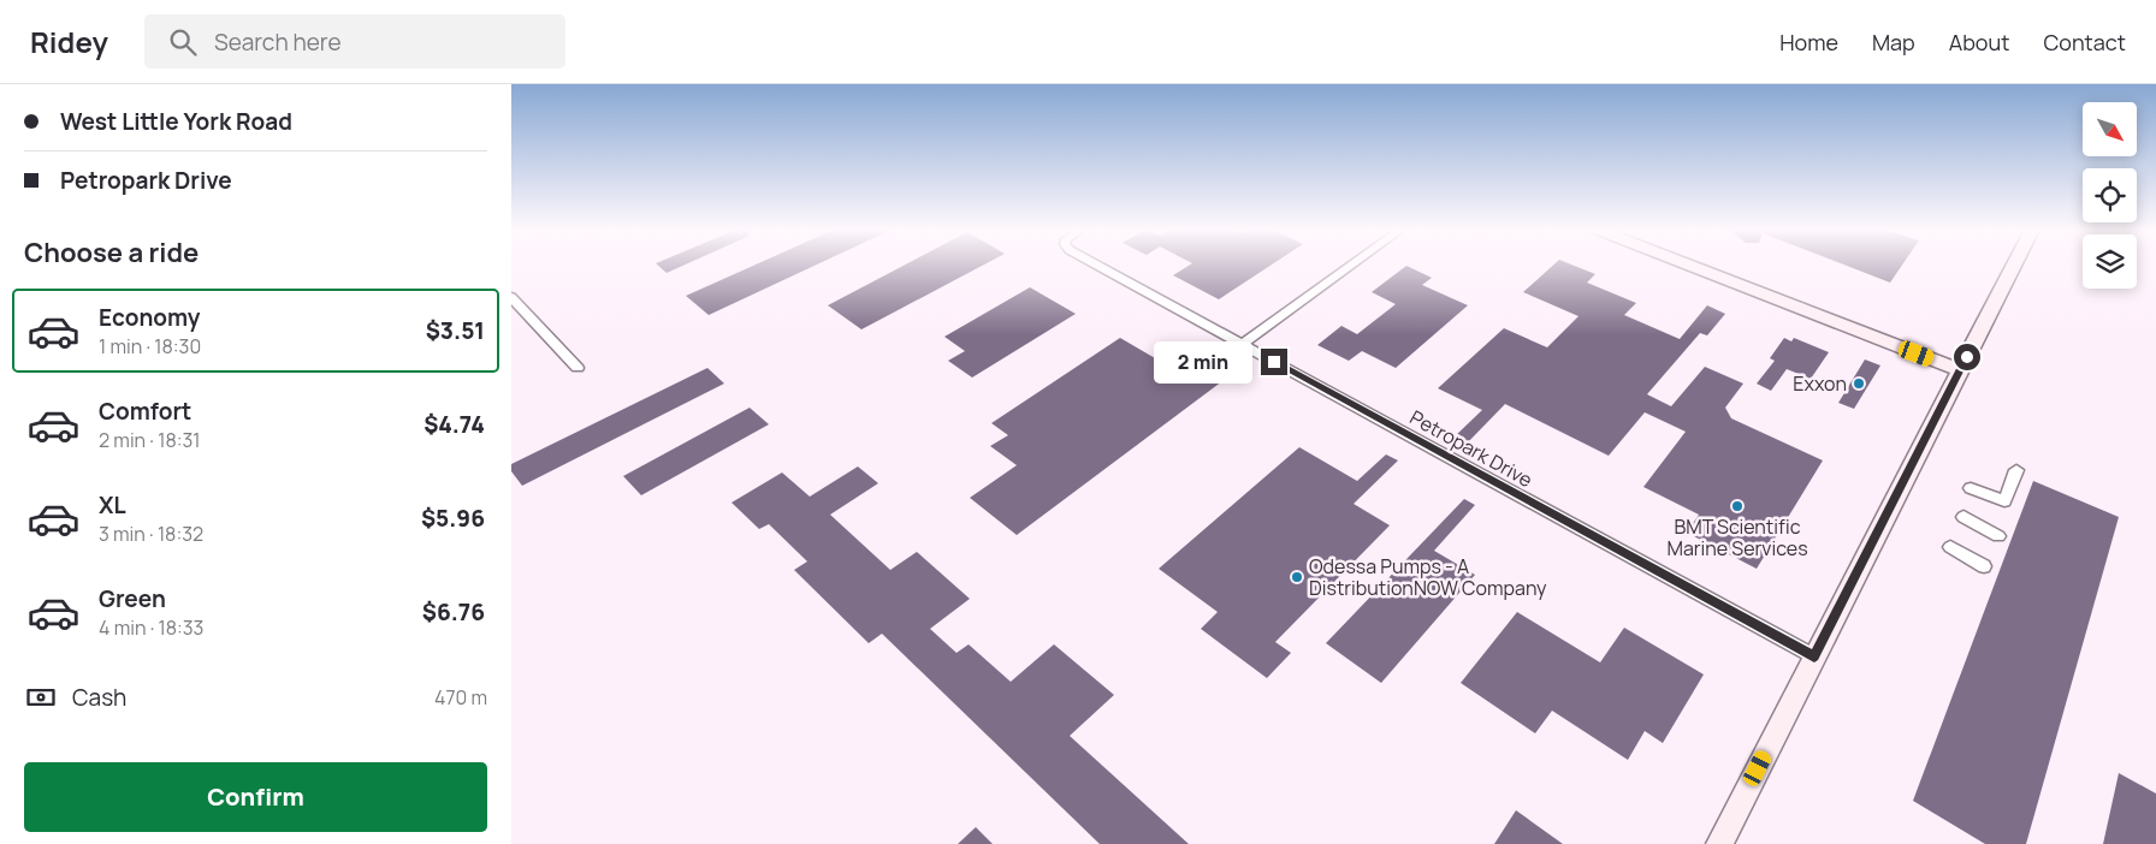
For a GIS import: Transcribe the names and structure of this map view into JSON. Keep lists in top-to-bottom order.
{
  "streets": {
    "street": ["Petropark Drive"]
  },
  "places": ["Exxon", "BMT Scientific Marine Services", "Odessa Pumps - A DistributionNOW Company"],
  "north": "bottom right",
  "page": {
    "header": "Ridey",
    "search": "Search here",
    "nav": [
      "Home",
      "Map",
      "About",
      "Contact"
    ],
    "banner": ["West Little York Road", "Petropark Drive"],
    "heading": "Choose a ride",
    "list": [
      {
        "name": "Economy",
        "note": "1 min · 18:30",
        "value": "$3.51"
      },
      {
        "name": "Comfort",
        "note": "2 min · 18:31",
        "value": "$4.74"
      },
      {
        "name": "XL",
        "note": "3 min · 18:32",
        "value": "$5.96"
      },
      {
        "name": "Green",
        "note": "4 min · 18:33",
        "value": "$6.76"
      }
    ],
    "bubble": "2 min",
    "pay": ["Cash", "470 m"],
    "buttons": "Confirm"
  }
}
